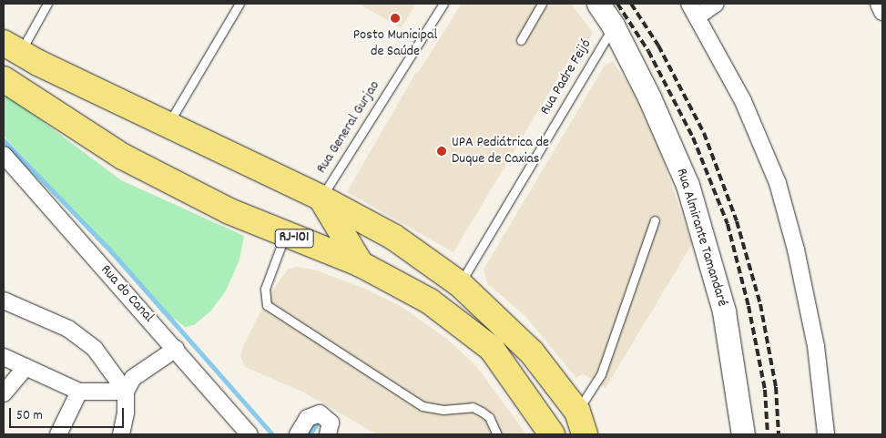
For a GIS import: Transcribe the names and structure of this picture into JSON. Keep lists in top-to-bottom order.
{
  "streets": {
    "main road": ["Rua Almirante Tamandaré", "RJ-101"],
    "street": ["Rua do Canal"],
    "lane": ["Rua Padre Feijó", "Rua General Gurjao"]
  },
  "crossings": [
    ["Rua Padre Feijó", "Rua Almirante Tamandaré"]
  ],
  "places": ["Posto Municipal de Saúde", "UPA Pediátrica de Duque de Caxias"],
  "scale_bar": "50 m"
}
